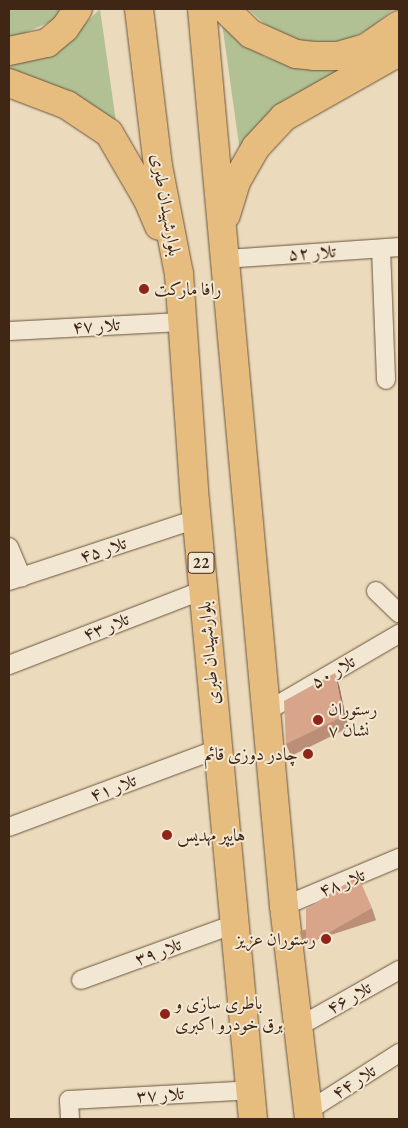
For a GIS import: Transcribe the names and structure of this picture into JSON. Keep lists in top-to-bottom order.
{
  "streets": {
    "highway": ["بلوارشهیدان طبری", "22"],
    "street": [
      "تلار ۵۲",
      "تلار ۴۷",
      "تلار ۴۵",
      "تلار ۴۳",
      "تلار ۵۰",
      "تلار ۴۱",
      "تلار ۴۸",
      "تلار ۳۹",
      "تلار ۴۶",
      "تلار ۴۴",
      "تلار ۳۷"
    ]
  },
  "crossings": [
    ["بلوارشهیدان طبری", "تلار ۴۷"],
    ["بلوارشهیدان طبری", "تلار ۴۵"],
    ["بلوارشهیدان طبری", "تلار ۴۳"],
    ["بلوارشهیدان طبری", "تلار ۴۱"],
    ["بلوارشهیدان طبری", "تلار ۳۹"],
    ["بلوارشهیدان طبری", "تلار ۳۷"]
  ],
  "places": [
    "رافا مارکت",
    "رستوران ۷ نشان",
    "چادر دوزی قائم",
    "هایپر مهدیس",
    "رستوران عزیز",
    "باطری سازی و برق خودرو اکبری"
  ]
}
